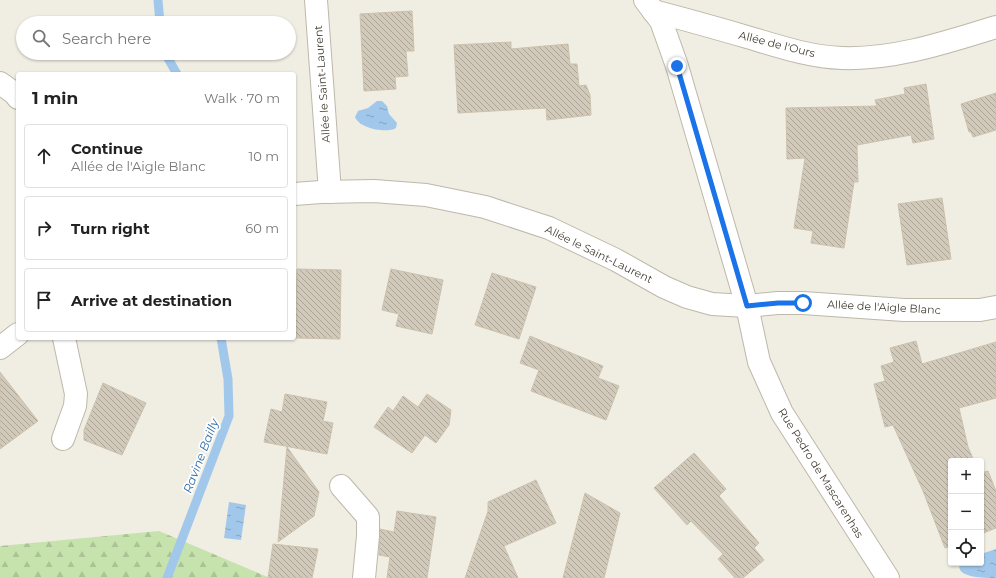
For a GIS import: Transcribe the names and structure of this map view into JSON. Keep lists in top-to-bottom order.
{
  "streets": {
    "street": [
      "Allée de l'Ours",
      "Allée le Saint-Laurent",
      "Allée de l'Aigle Blanc",
      "Rue Pedro de Mascarenhas"
    ]
  },
  "crossings": [
    ["Allée de l'Ours", "Rue Pedro de Mascarenhas"],
    ["Allée le Saint-Laurent", "Allée de l'Aigle Blanc"],
    ["Allée le Saint-Laurent", "Rue Pedro de Mascarenhas"],
    ["Allée de l'Aigle Blanc", "Rue Pedro de Mascarenhas"]
  ],
  "water": ["Ravine Bailly"],
  "page": {
    "search": "Search here",
    "heading": ["1 min", "Walk · 70 m"],
    "list": [
      ["Continue", "Allée de l'Aigle Blanc", "10 m"],
      ["Turn right", "60 m"],
      "Arrive at destination"
    ],
    "map_buttons": ["+", "−"]
  }
}
